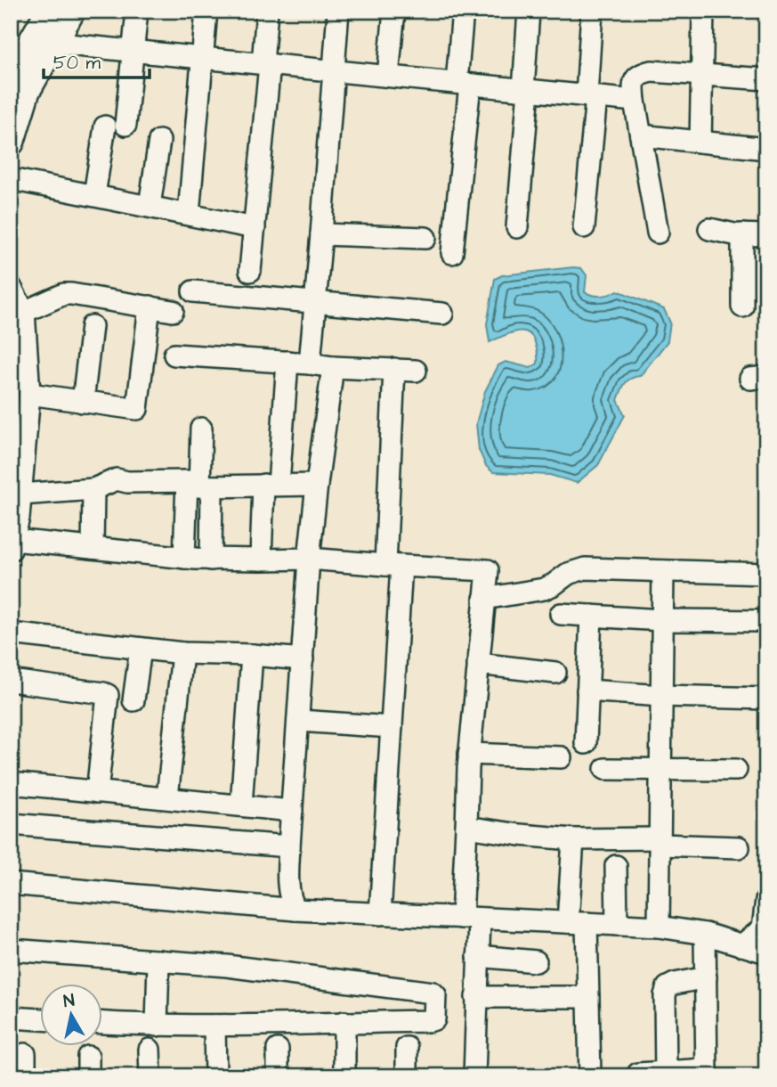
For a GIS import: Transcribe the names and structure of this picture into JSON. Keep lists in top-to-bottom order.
{
  "scale_bar": "50 m",
  "north": "top"
}
